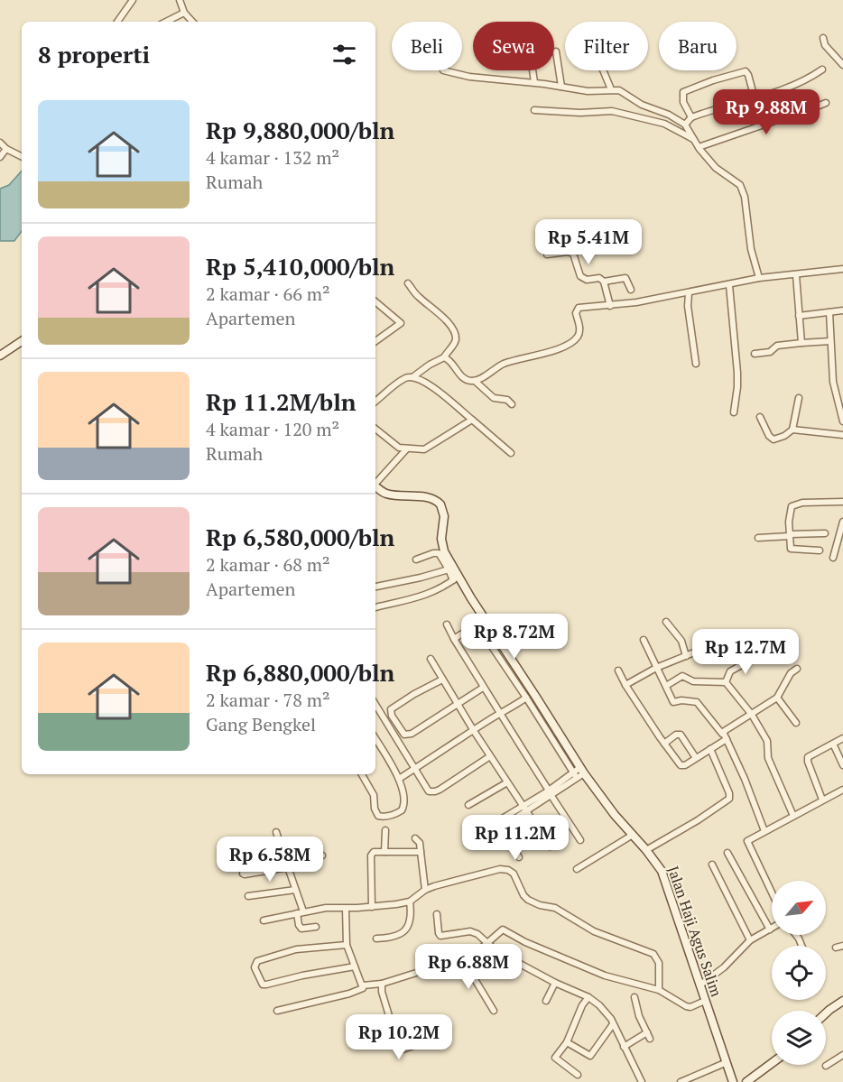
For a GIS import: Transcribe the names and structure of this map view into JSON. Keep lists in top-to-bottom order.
{
  "streets": {
    "street": ["Jalan Haji Agus Salim"]
  },
  "north": "top right",
  "page": {
    "chip": [
      "Beli",
      "Sewa",
      "Filter",
      "Baru"
    ],
    "heading": "8 properti",
    "list": [
      {
        "name": "Rp 9,880,000/bln",
        "note": "4 kamar · 132 m² · Rumah"
      },
      {
        "name": "Rp 5,410,000/bln",
        "note": "2 kamar · 66 m² · Apartemen"
      },
      {
        "name": "Rp 11.2M/bln",
        "note": "4 kamar · 120 m² · Rumah"
      },
      {
        "name": "Rp 6,580,000/bln",
        "note": "2 kamar · 68 m² · Apartemen"
      },
      {
        "name": "Rp 6,880,000/bln",
        "note": "2 kamar · 78 m² · Gang Bengkel"
      }
    ],
    "price": [
      "Rp 9.88M",
      "Rp 5.41M",
      "Rp 8.72M",
      "Rp 12.7M",
      "Rp 11.2M",
      "Rp 6.58M",
      "Rp 6.88M",
      "Rp 10.2M"
    ]
  }
}
